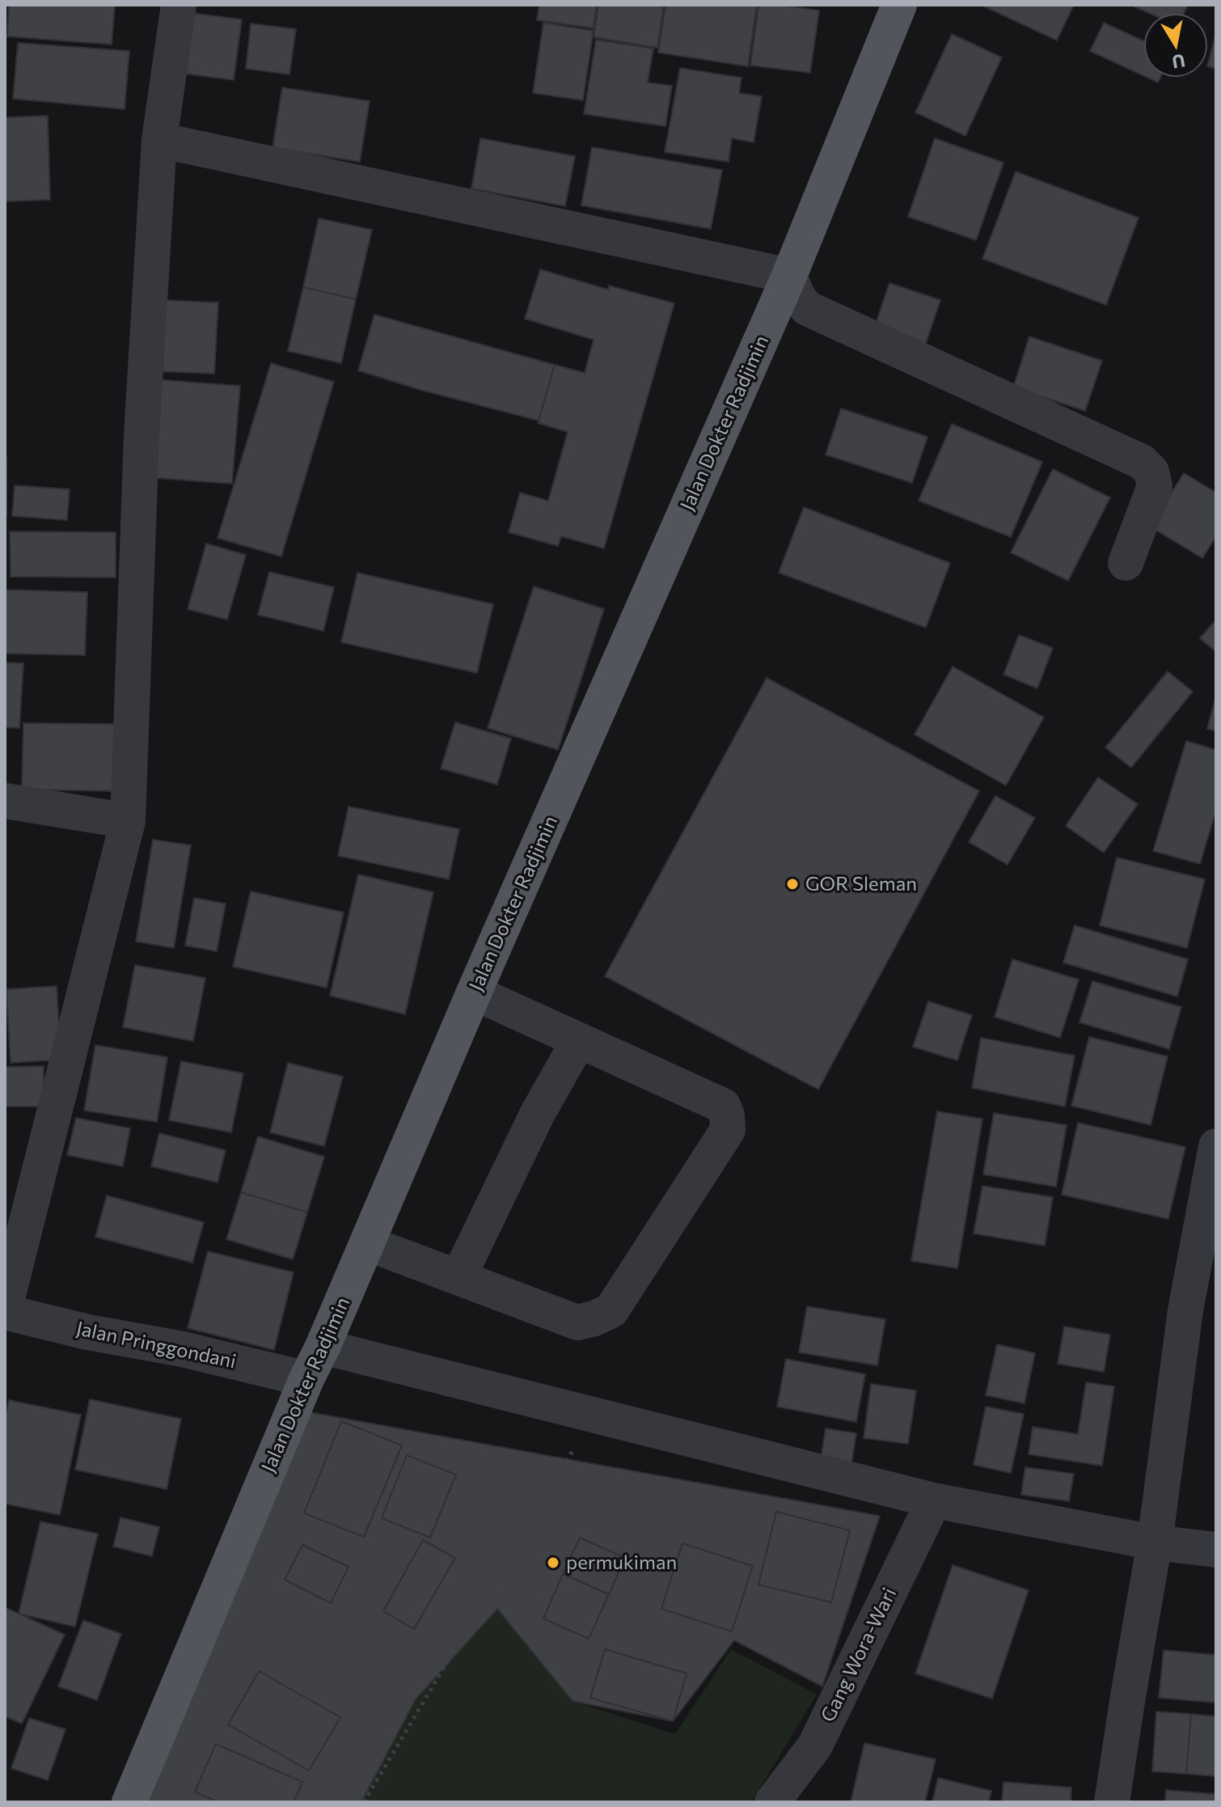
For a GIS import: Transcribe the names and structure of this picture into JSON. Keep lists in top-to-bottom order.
{
  "streets": {
    "main road": ["Jalan Dokter Radjimin"],
    "street": ["Jalan Pringgondani", "Gang Wora-Wari"]
  },
  "crossings": [
    ["Jalan Dokter Radjimin", "Jalan Pringgondani"]
  ],
  "places": ["GOR Sleman", "permukiman"],
  "north": "bottom"
}
